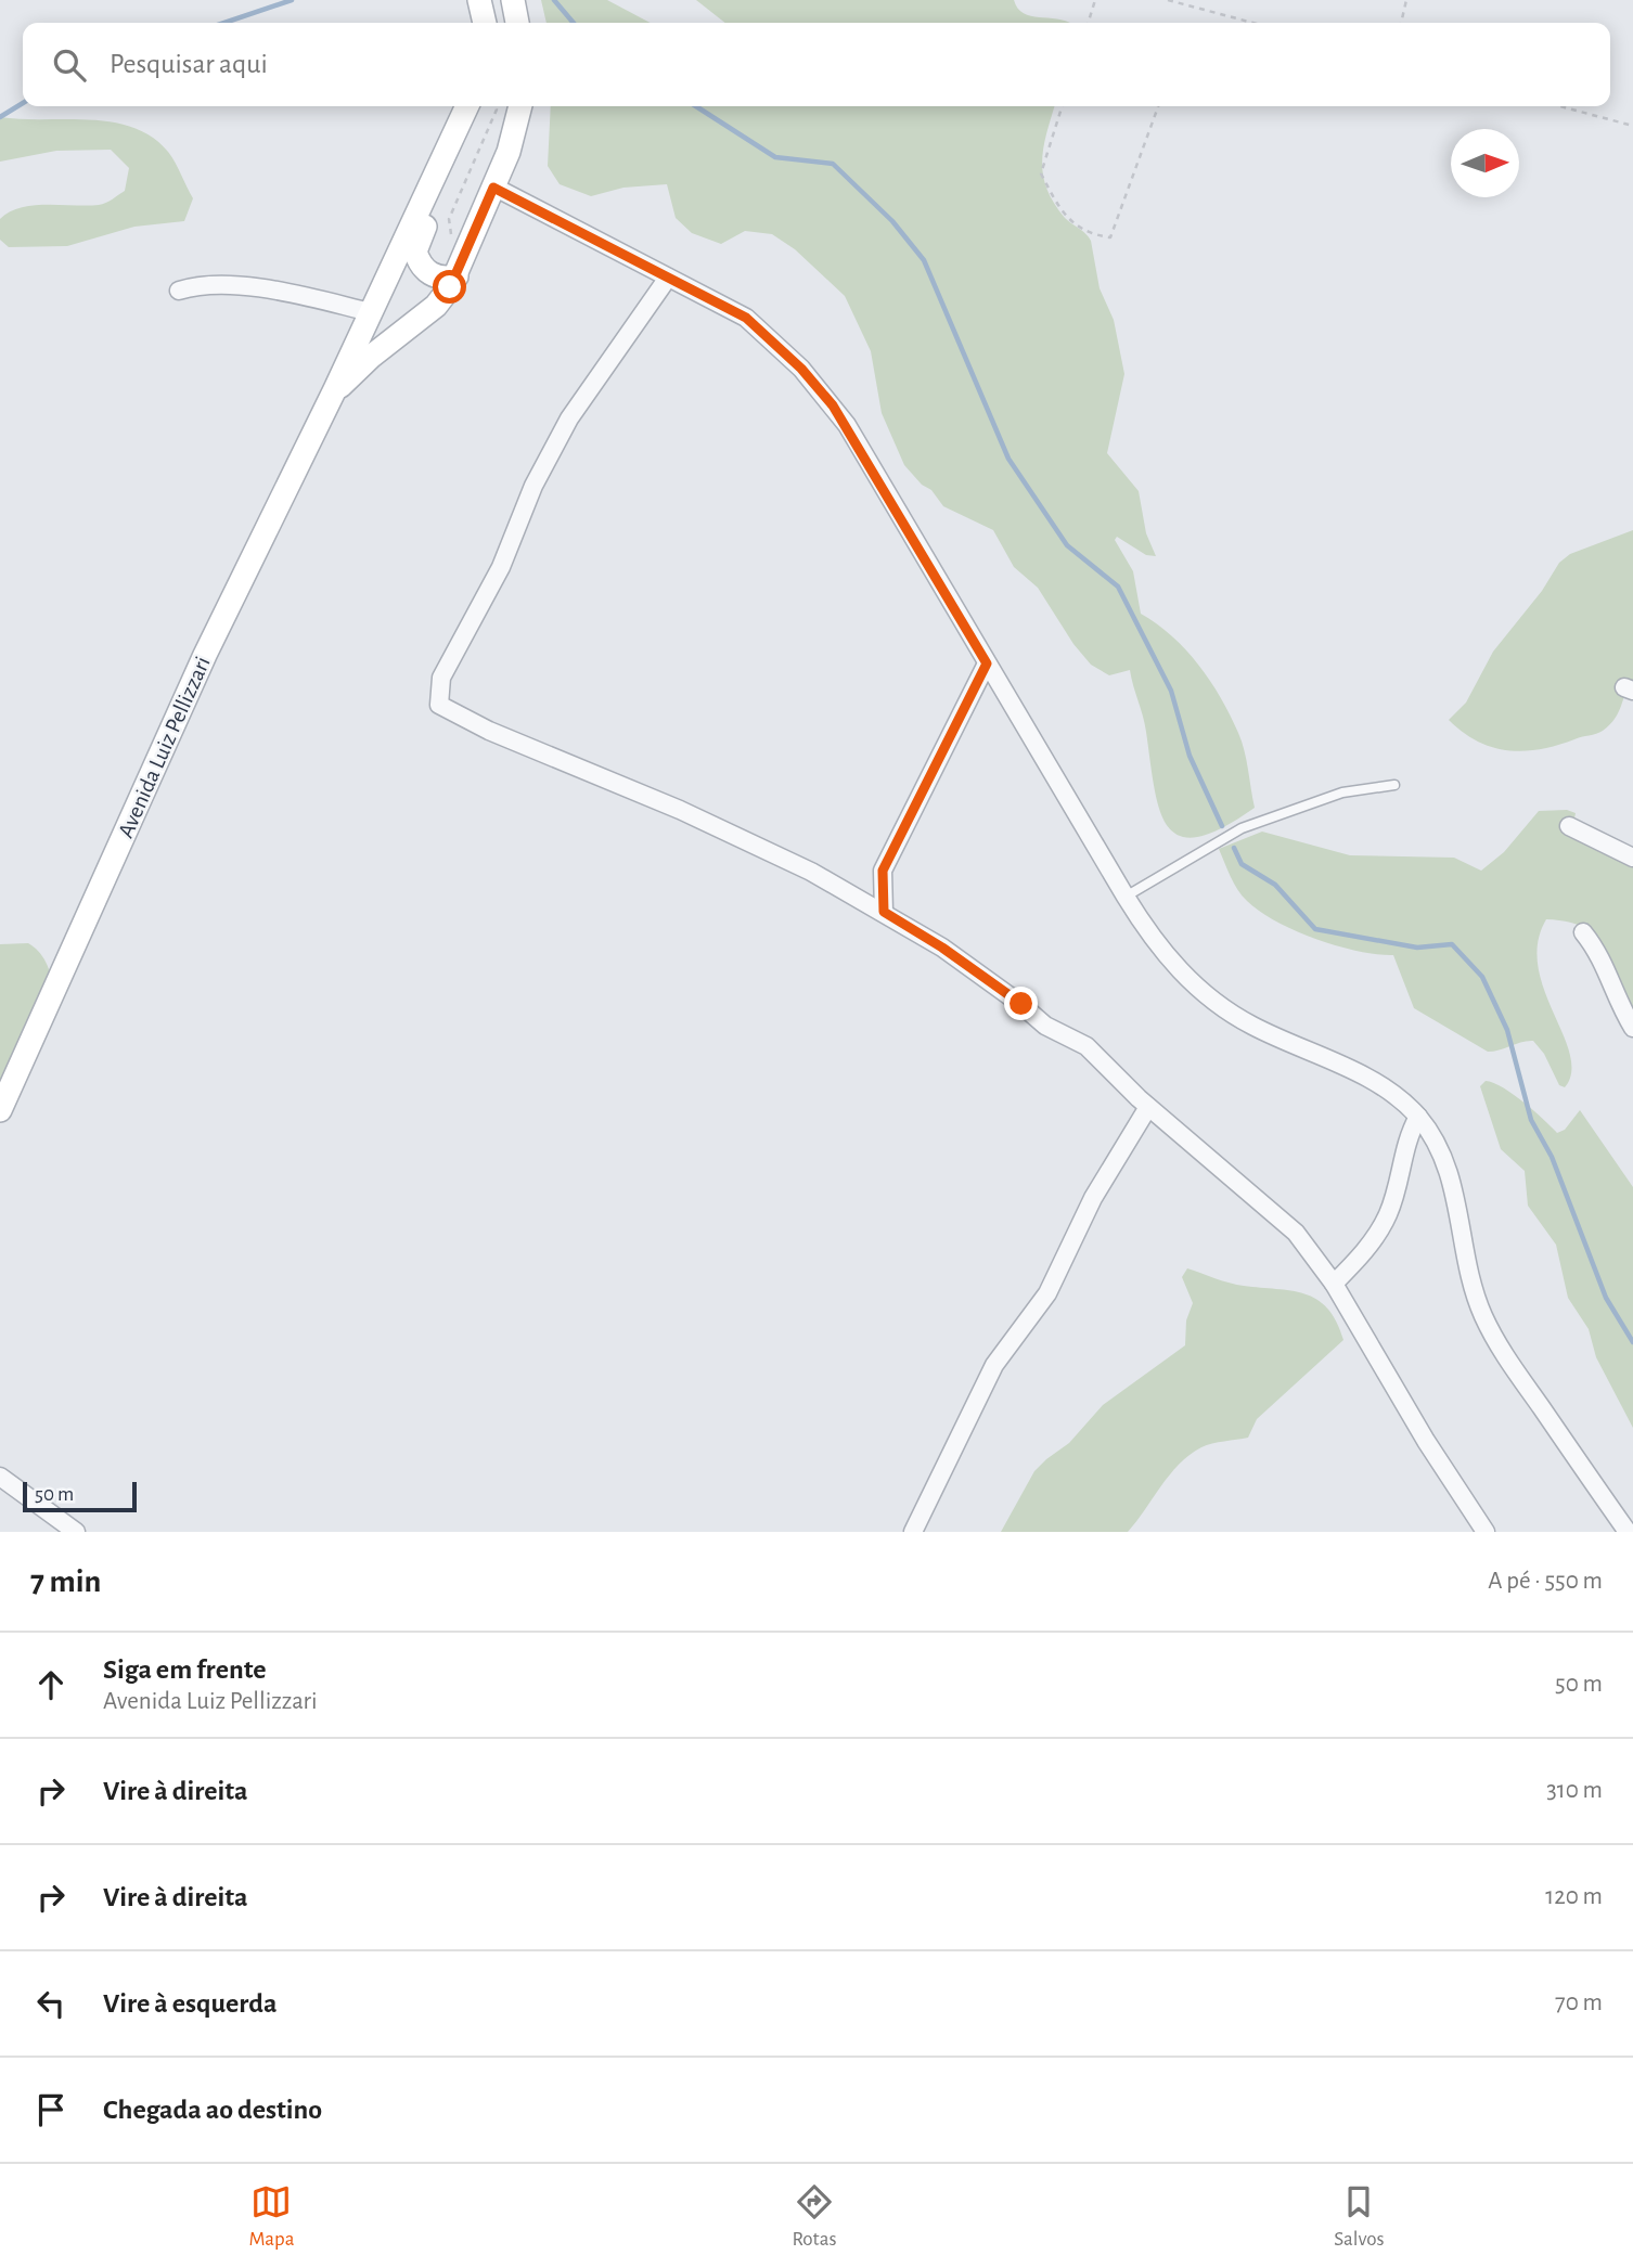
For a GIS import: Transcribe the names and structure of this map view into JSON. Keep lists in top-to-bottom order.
{
  "streets": {
    "main road": ["Avenida Luiz Pellizzari"]
  },
  "scale_bar": "50 m",
  "north": "right",
  "page": {
    "search": "Pesquisar aqui",
    "scale": "50 m",
    "heading": ["7 min", "A pé · 550 m"],
    "list": [
      ["Siga em frente", "Avenida Luiz Pellizzari", "50 m"],
      ["Vire à direita", "310 m"],
      ["Vire à direita", "120 m"],
      ["Vire à esquerda", "70 m"],
      "Chegada ao destino"
    ],
    "nav": ["Mapa", "Rotas", "Salvos"]
  }
}
